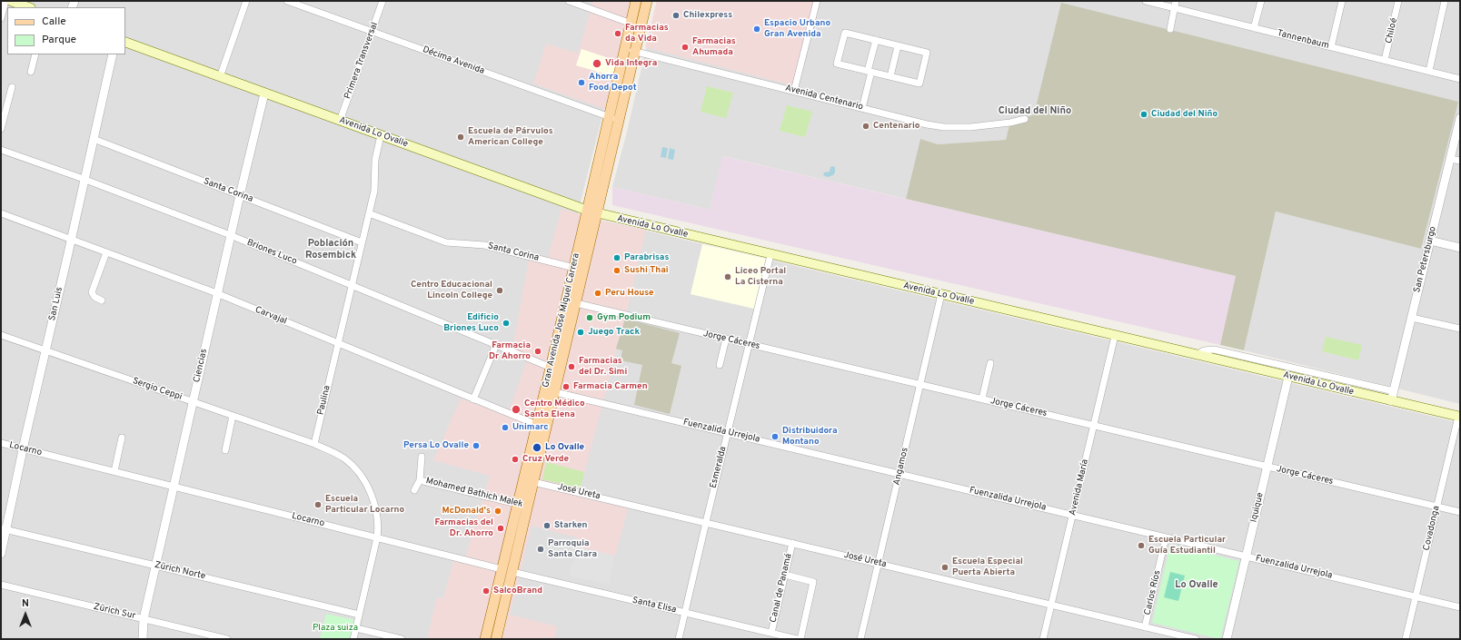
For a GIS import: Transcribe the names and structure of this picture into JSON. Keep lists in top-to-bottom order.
{
  "streets": {
    "main road": ["Avenida Lo Ovalle", "Gran Avenida José Miguel Carrera"],
    "street": [
      "Chiloé",
      "Tannenbaum",
      "Primera Transversal",
      "Décima Avenida",
      "Avenida Centenario",
      "Santa Corina",
      "Briones Luco",
      "San Petersburgo",
      "San Luis",
      "Carvajal",
      "Jorge Cáceres",
      "Ciencias",
      "Sergio Ceppi",
      "Paulina",
      "Fuenzalida Urrejola",
      "Locarno",
      "Angamos",
      "Esmeralda",
      "Avenida María",
      "José Ureta",
      "Mohamed Bathich Malek",
      "Iquique",
      "Covadonga",
      "Zürich Norte",
      "Canal de Panamá",
      "Carlos Ríos",
      "Santa Elisa",
      "Zürich Sur"
    ]
  },
  "crossings": [
    ["Chiloé", "Tannenbaum"],
    ["Primera Transversal", "Décima Avenida"],
    ["Primera Transversal", "Avenida Lo Ovalle"],
    ["Décima Avenida", "Gran Avenida José Miguel Carrera"],
    ["Avenida Centenario", "Gran Avenida José Miguel Carrera"],
    ["Avenida Lo Ovalle", "San Petersburgo"],
    ["Avenida Lo Ovalle", "Gran Avenida José Miguel Carrera"],
    ["Avenida Lo Ovalle", "Ciencias"],
    ["Avenida Lo Ovalle", "Paulina"],
    ["Avenida Lo Ovalle", "Angamos"],
    ["Avenida Lo Ovalle", "Esmeralda"],
    ["Avenida Lo Ovalle", "Avenida María"],
    ["Avenida Lo Ovalle", "Iquique"],
    ["Avenida Lo Ovalle", "Covadonga"],
    ["Santa Corina", "San Luis"],
    ["Santa Corina", "Gran Avenida José Miguel Carrera"],
    ["Santa Corina", "Ciencias"],
    ["Santa Corina", "Paulina"],
    ["Briones Luco", "San Luis"],
    ["Briones Luco", "Gran Avenida José Miguel Carrera"],
    ["Briones Luco", "Ciencias"],
    ["Briones Luco", "Paulina"],
    ["San Luis", "Carvajal"],
    ["San Luis", "Sergio Ceppi"],
    ["San Luis", "Locarno"],
    ["San Luis", "Zürich Norte"],
    ["Carvajal", "Gran Avenida José Miguel Carrera"],
    ["Carvajal", "Ciencias"],
    ["Carvajal", "Paulina"],
    ["Gran Avenida José Miguel Carrera", "Jorge Cáceres"],
    ["Gran Avenida José Miguel Carrera", "Fuenzalida Urrejola"],
    ["Gran Avenida José Miguel Carrera", "Locarno"],
    ["Gran Avenida José Miguel Carrera", "José Ureta"],
    ["Gran Avenida José Miguel Carrera", "Mohamed Bathich Malek"],
    ["Gran Avenida José Miguel Carrera", "Santa Elisa"],
    ["Jorge Cáceres", "Angamos"],
    ["Jorge Cáceres", "Esmeralda"],
    ["Jorge Cáceres", "Avenida María"],
    ["Jorge Cáceres", "Iquique"],
    ["Jorge Cáceres", "Covadonga"],
    ["Ciencias", "Sergio Ceppi"],
    ["Ciencias", "Locarno"],
    ["Ciencias", "Zürich Norte"],
    ["Ciencias", "Zürich Sur"],
    ["Sergio Ceppi", "Paulina"],
    ["Fuenzalida Urrejola", "Angamos"],
    ["Fuenzalida Urrejola", "Esmeralda"],
    ["Fuenzalida Urrejola", "Avenida María"],
    ["Fuenzalida Urrejola", "Iquique"],
    ["Fuenzalida Urrejola", "Covadonga"],
    ["Fuenzalida Urrejola", "Carlos Ríos"],
    ["Angamos", "José Ureta"],
    ["Esmeralda", "José Ureta"],
    ["Esmeralda", "Santa Elisa"],
    ["Avenida María", "José Ureta"],
    ["José Ureta", "Canal de Panamá"],
    ["José Ureta", "Carlos Ríos"],
    ["Canal de Panamá", "Santa Elisa"]
  ],
  "districts": ["Ciudad del Niño", "Población Rosembick", "Lo Ovalle"],
  "parks": ["Plaza suiza"],
  "places": [
    "Chilexpress",
    "Espacio Urbano Gran Avenida",
    "Farmacias da Vida",
    "Farmacias Ahumada",
    "Vida Integra",
    "Ahorra Food Depot",
    "Ciudad del Niño",
    "Centenario",
    "Escuela de Párvulos American College",
    "Parabrisas",
    "Sushi Thai",
    "Liceo Portal La Cisterna",
    "Centro Educacional Lincoln College",
    "Peru House",
    "Gym Podium",
    "Edificio Briones Luco",
    "Juego Track",
    "Farmacia Dr Ahorro",
    "Farmacias del Dr. Simi",
    "Farmacia Carmen",
    "Centro Médico Santa Elena",
    "Unimarc",
    "Distribuidora Montano",
    "Persa Lo Ovalle",
    "Lo Ovalle",
    "Cruz Verde",
    "Escuela Particular Locarno",
    "McDonald's",
    "Starken",
    "Farmacias del Dr. Ahorro",
    "Escuela Particular Guía Estudiantil",
    "Parroquia Santa Clara",
    "Escuela Especial Puerta Abierta",
    "SalcoBrand"
  ],
  "legend": ["Calle", "Parque"],
  "north": "top"
}
